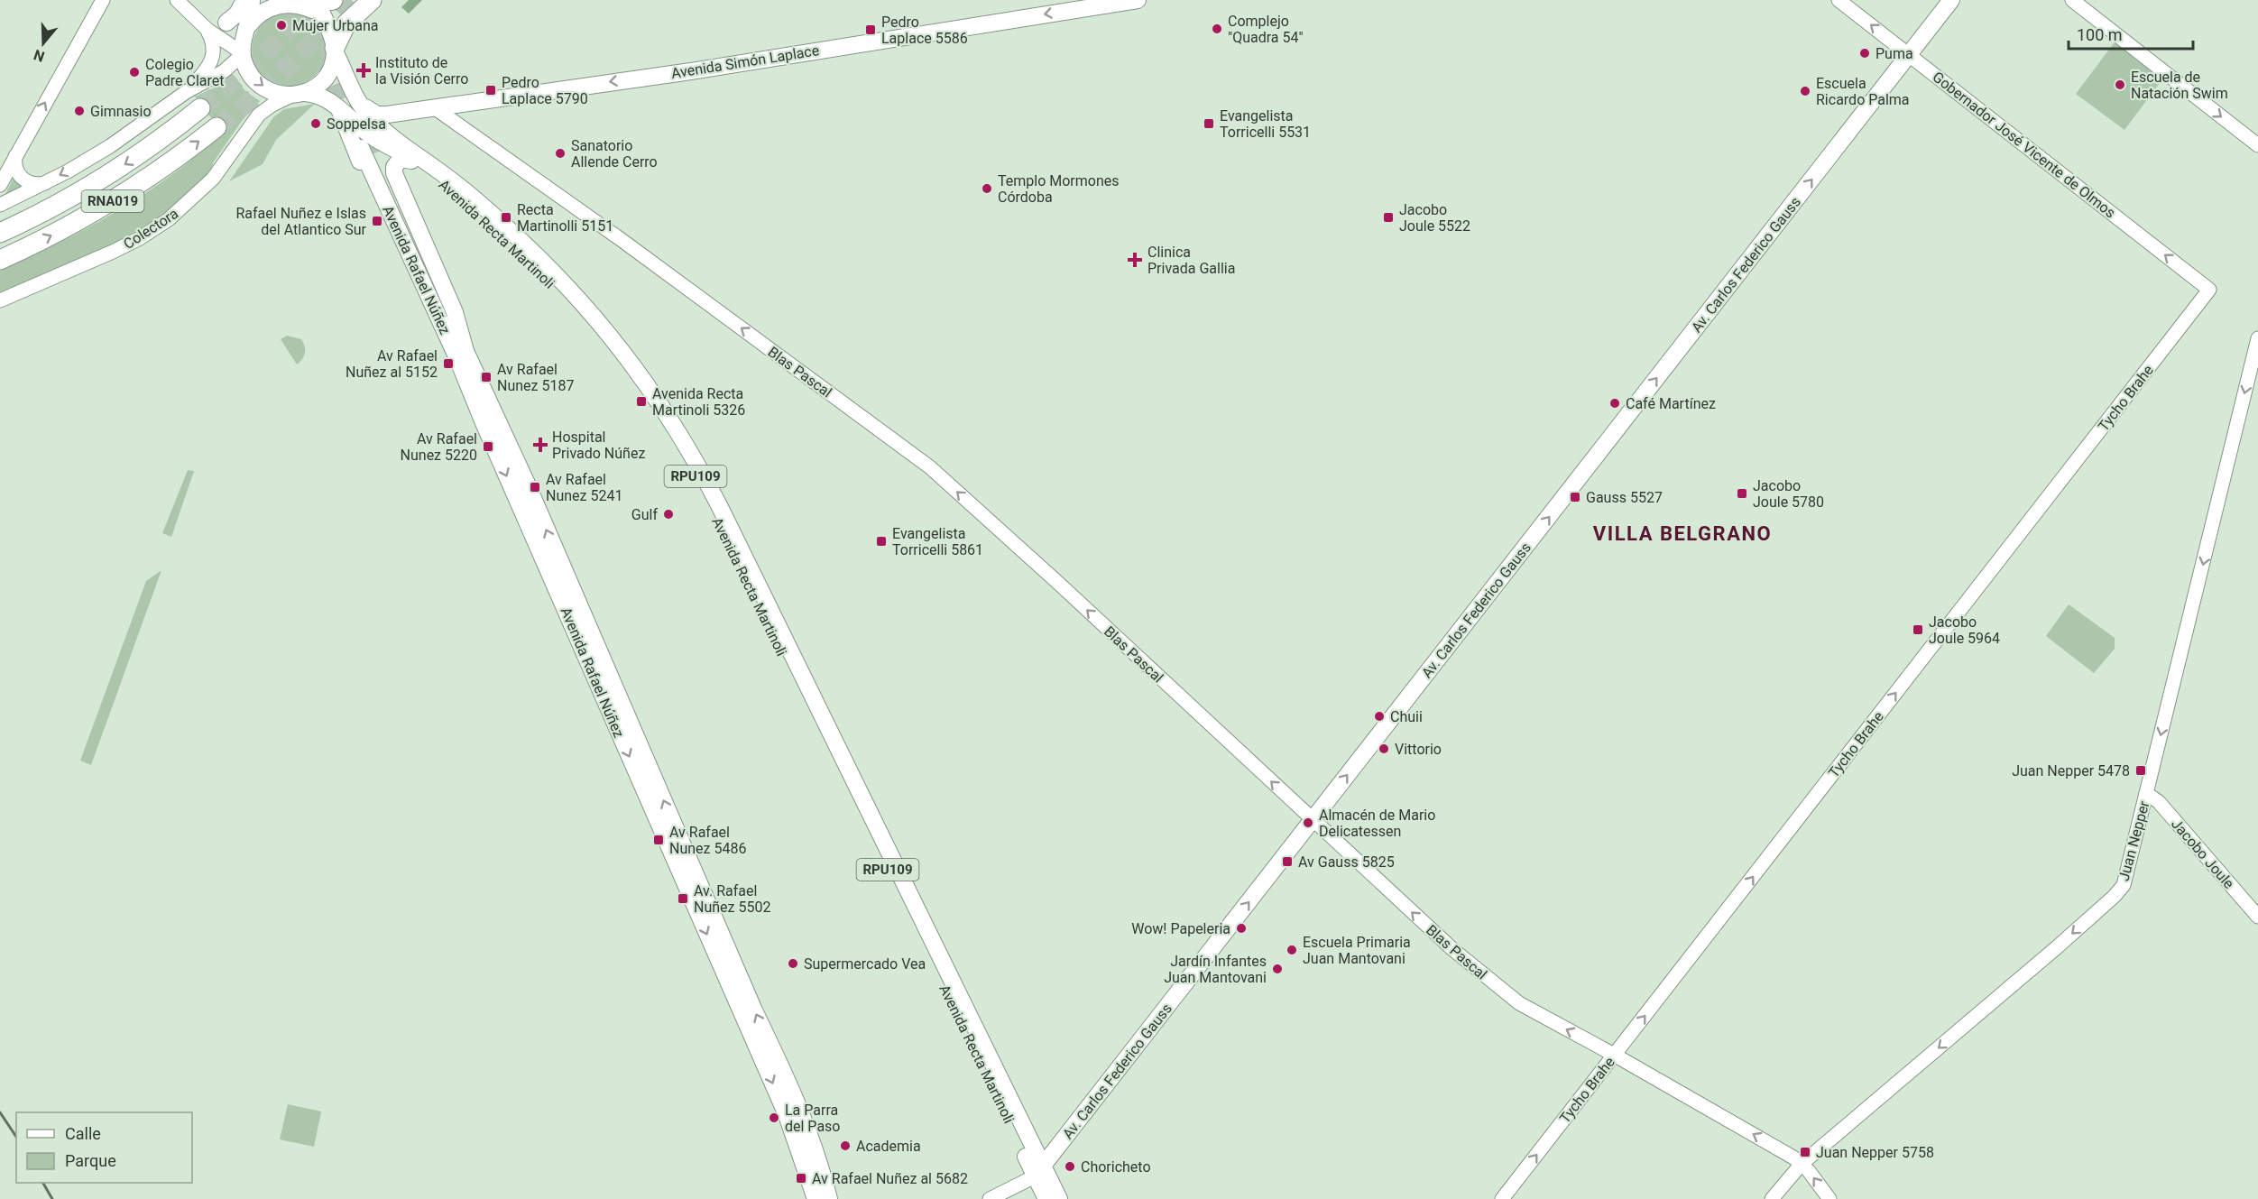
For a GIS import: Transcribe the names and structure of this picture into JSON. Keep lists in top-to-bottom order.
{
  "streets": {
    "highway": ["RNA019"],
    "main road": [
      "Avenida Simón Laplace",
      "Gobernador José Vicente de Olmos",
      "Colectora",
      "Avenida Recta Martinoli",
      "Av. Carlos Federico Gauss",
      "Avenida Rafael Núñez",
      "Blas Pascal",
      "Tycho Brahe",
      "RPU109",
      "Juan Nepper",
      "Jacobo Joule"
    ]
  },
  "crossings": [
    ["Avenida Simón Laplace", "Avenida Recta Martinoli"],
    ["Avenida Simón Laplace", "Blas Pascal"],
    ["Avenida Simón Laplace", "RPU109"],
    ["Gobernador José Vicente de Olmos", "Av. Carlos Federico Gauss"],
    ["Gobernador José Vicente de Olmos", "Tycho Brahe"],
    ["Colectora", "Avenida Recta Martinoli"],
    ["Colectora", "RPU109"],
    ["Avenida Recta Martinoli", "Av. Carlos Federico Gauss"],
    ["Avenida Recta Martinoli", "RPU109"],
    ["Av. Carlos Federico Gauss", "Blas Pascal"],
    ["Blas Pascal", "Tycho Brahe"],
    ["Blas Pascal", "Juan Nepper"],
    ["Juan Nepper", "Jacobo Joule"]
  ],
  "one_way": [
    "Avenida Simón Laplace",
    "Gobernador José Vicente de Olmos",
    "Av. Carlos Federico Gauss",
    "Blas Pascal",
    "Tycho Brahe",
    "Juan Nepper"
  ],
  "districts": ["VILLA BELGRANO"],
  "places": {
    "other": [
      "Mujer Urbana",
      "Complejo \"Quadra 54\"",
      "Puma",
      "Colegio Padre Claret",
      "Escuela de Natación Swim",
      "Escuela Ricardo Palma",
      "Gimnasio",
      "Soppelsa",
      "Sanatorio Allende Cerro",
      "Templo Mormones Córdoba",
      "Café Martínez",
      "Gulf",
      "Chuii",
      "Vittorio",
      "Almacén de Mario Delicatessen",
      "Wow! Papeleria",
      "Escuela Primaria Juan Mantovani",
      "Supermercado Vea",
      "Jardín Infantes Juan Mantovani",
      "La Parra del Paso",
      "Academia",
      "Choricheto"
    ],
    "transit": [
      "Pedro Laplace 5586",
      "Pedro Laplace 5790",
      "Evangelista Torricelli 5531",
      "Recta Martinolli 5151",
      "Jacobo Joule 5522",
      "Rafael Nuñez e Islas del Atlantico Sur",
      "Av Rafael Nuñez al 5152",
      "Av Rafael Nunez 5187",
      "Avenida Recta Martinoli 5326",
      "Av Rafael Nunez 5220",
      "Av Rafael Nunez 5241",
      "Jacobo Joule 5780",
      "Gauss 5527",
      "Evangelista Torricelli 5861",
      "Jacobo Joule 5964",
      "Juan Nepper 5478",
      "Av Rafael Nunez 5486",
      "Av Gauss 5825",
      "Av. Rafael Nuñez 5502",
      "Juan Nepper 5758",
      "Av Rafael Nuñez al 5682"
    ],
    "health": ["Instituto de la Visión Cerro", "Clinica Privada Gallia", "Hospital Privado Núñez"]
  },
  "legend": ["Calle", "Parque"],
  "scale_bar": "100 m",
  "north": "bottom"
}
